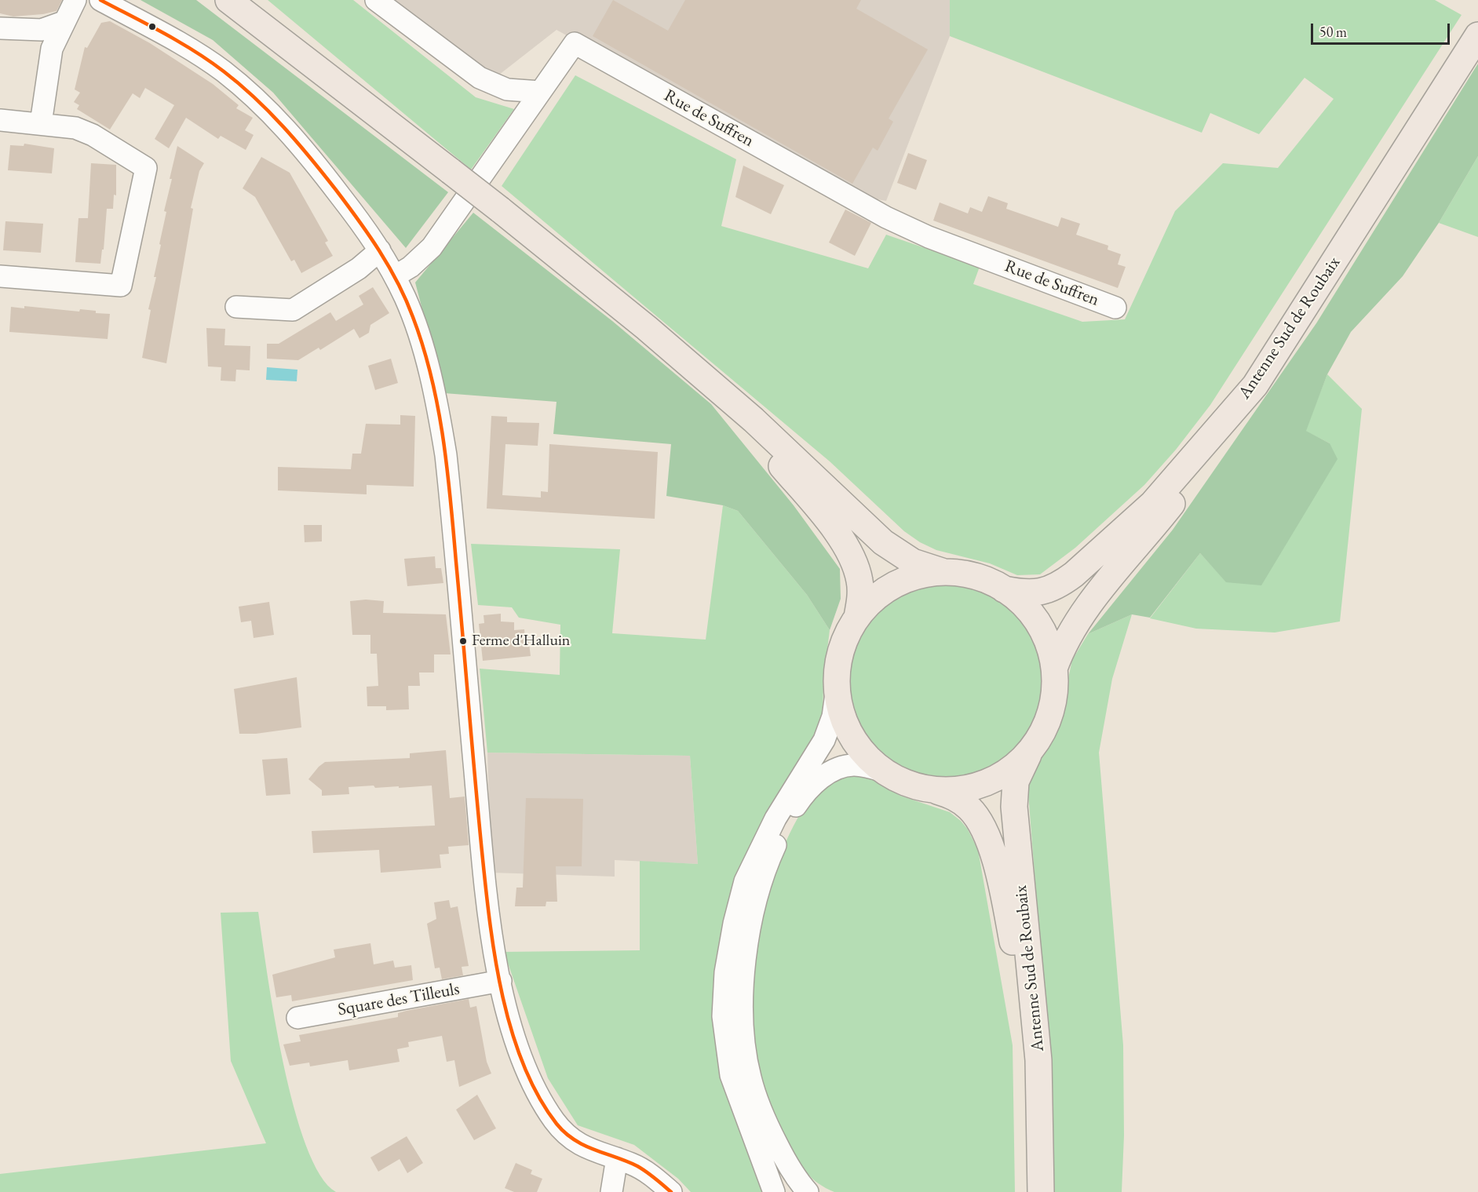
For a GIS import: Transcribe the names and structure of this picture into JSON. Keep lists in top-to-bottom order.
{
  "streets": {
    "highway": ["Antenne Sud de Roubaix"],
    "street": ["Rue de Suffren", "Square des Tilleuls"]
  },
  "places": ["Ferme d'Halluin"],
  "scale_bar": "50 m"
}
